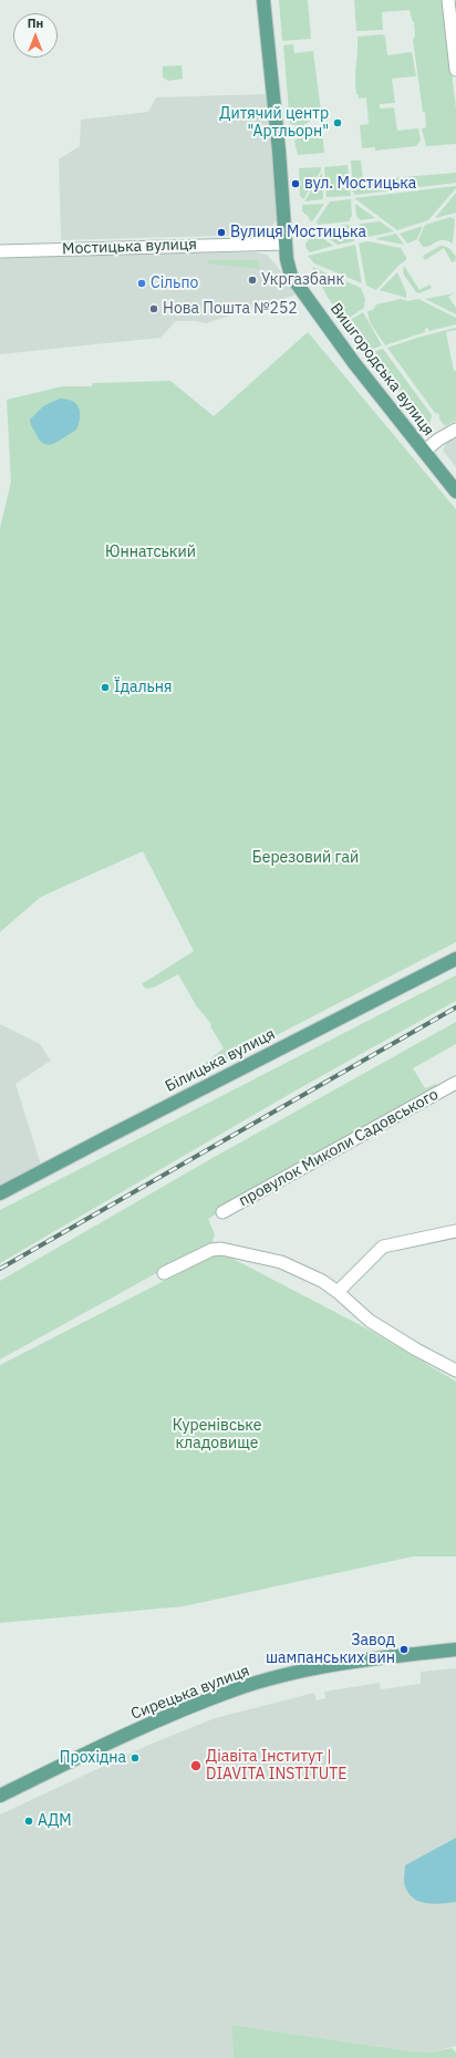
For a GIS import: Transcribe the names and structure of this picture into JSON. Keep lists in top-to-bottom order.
{
  "streets": {
    "main road": ["Вишгородська вулиця", "Білицька вулиця", "Сирецька вулиця"],
    "street": ["Мостицька вулиця", "провулок Миколи Садовського"]
  },
  "crossings": [
    ["Мостицька вулиця", "Вишгородська вулиця"]
  ],
  "parks": ["Юннатський", "Березовий гай", "Куренівське кладовище"],
  "places": [
    "Дитячий центр \"Артльорн\"",
    "вул. Мостицька",
    "Вулиця Мостицька",
    "Укргазбанк",
    "Сільпо",
    "Нова Пошта №252",
    "Їдальня",
    "Завод шампанських вин",
    "Прохідна",
    "Діавіта Інститут | DIAVITA INSTITUTE",
    "АДМ"
  ],
  "north": "top"
}
